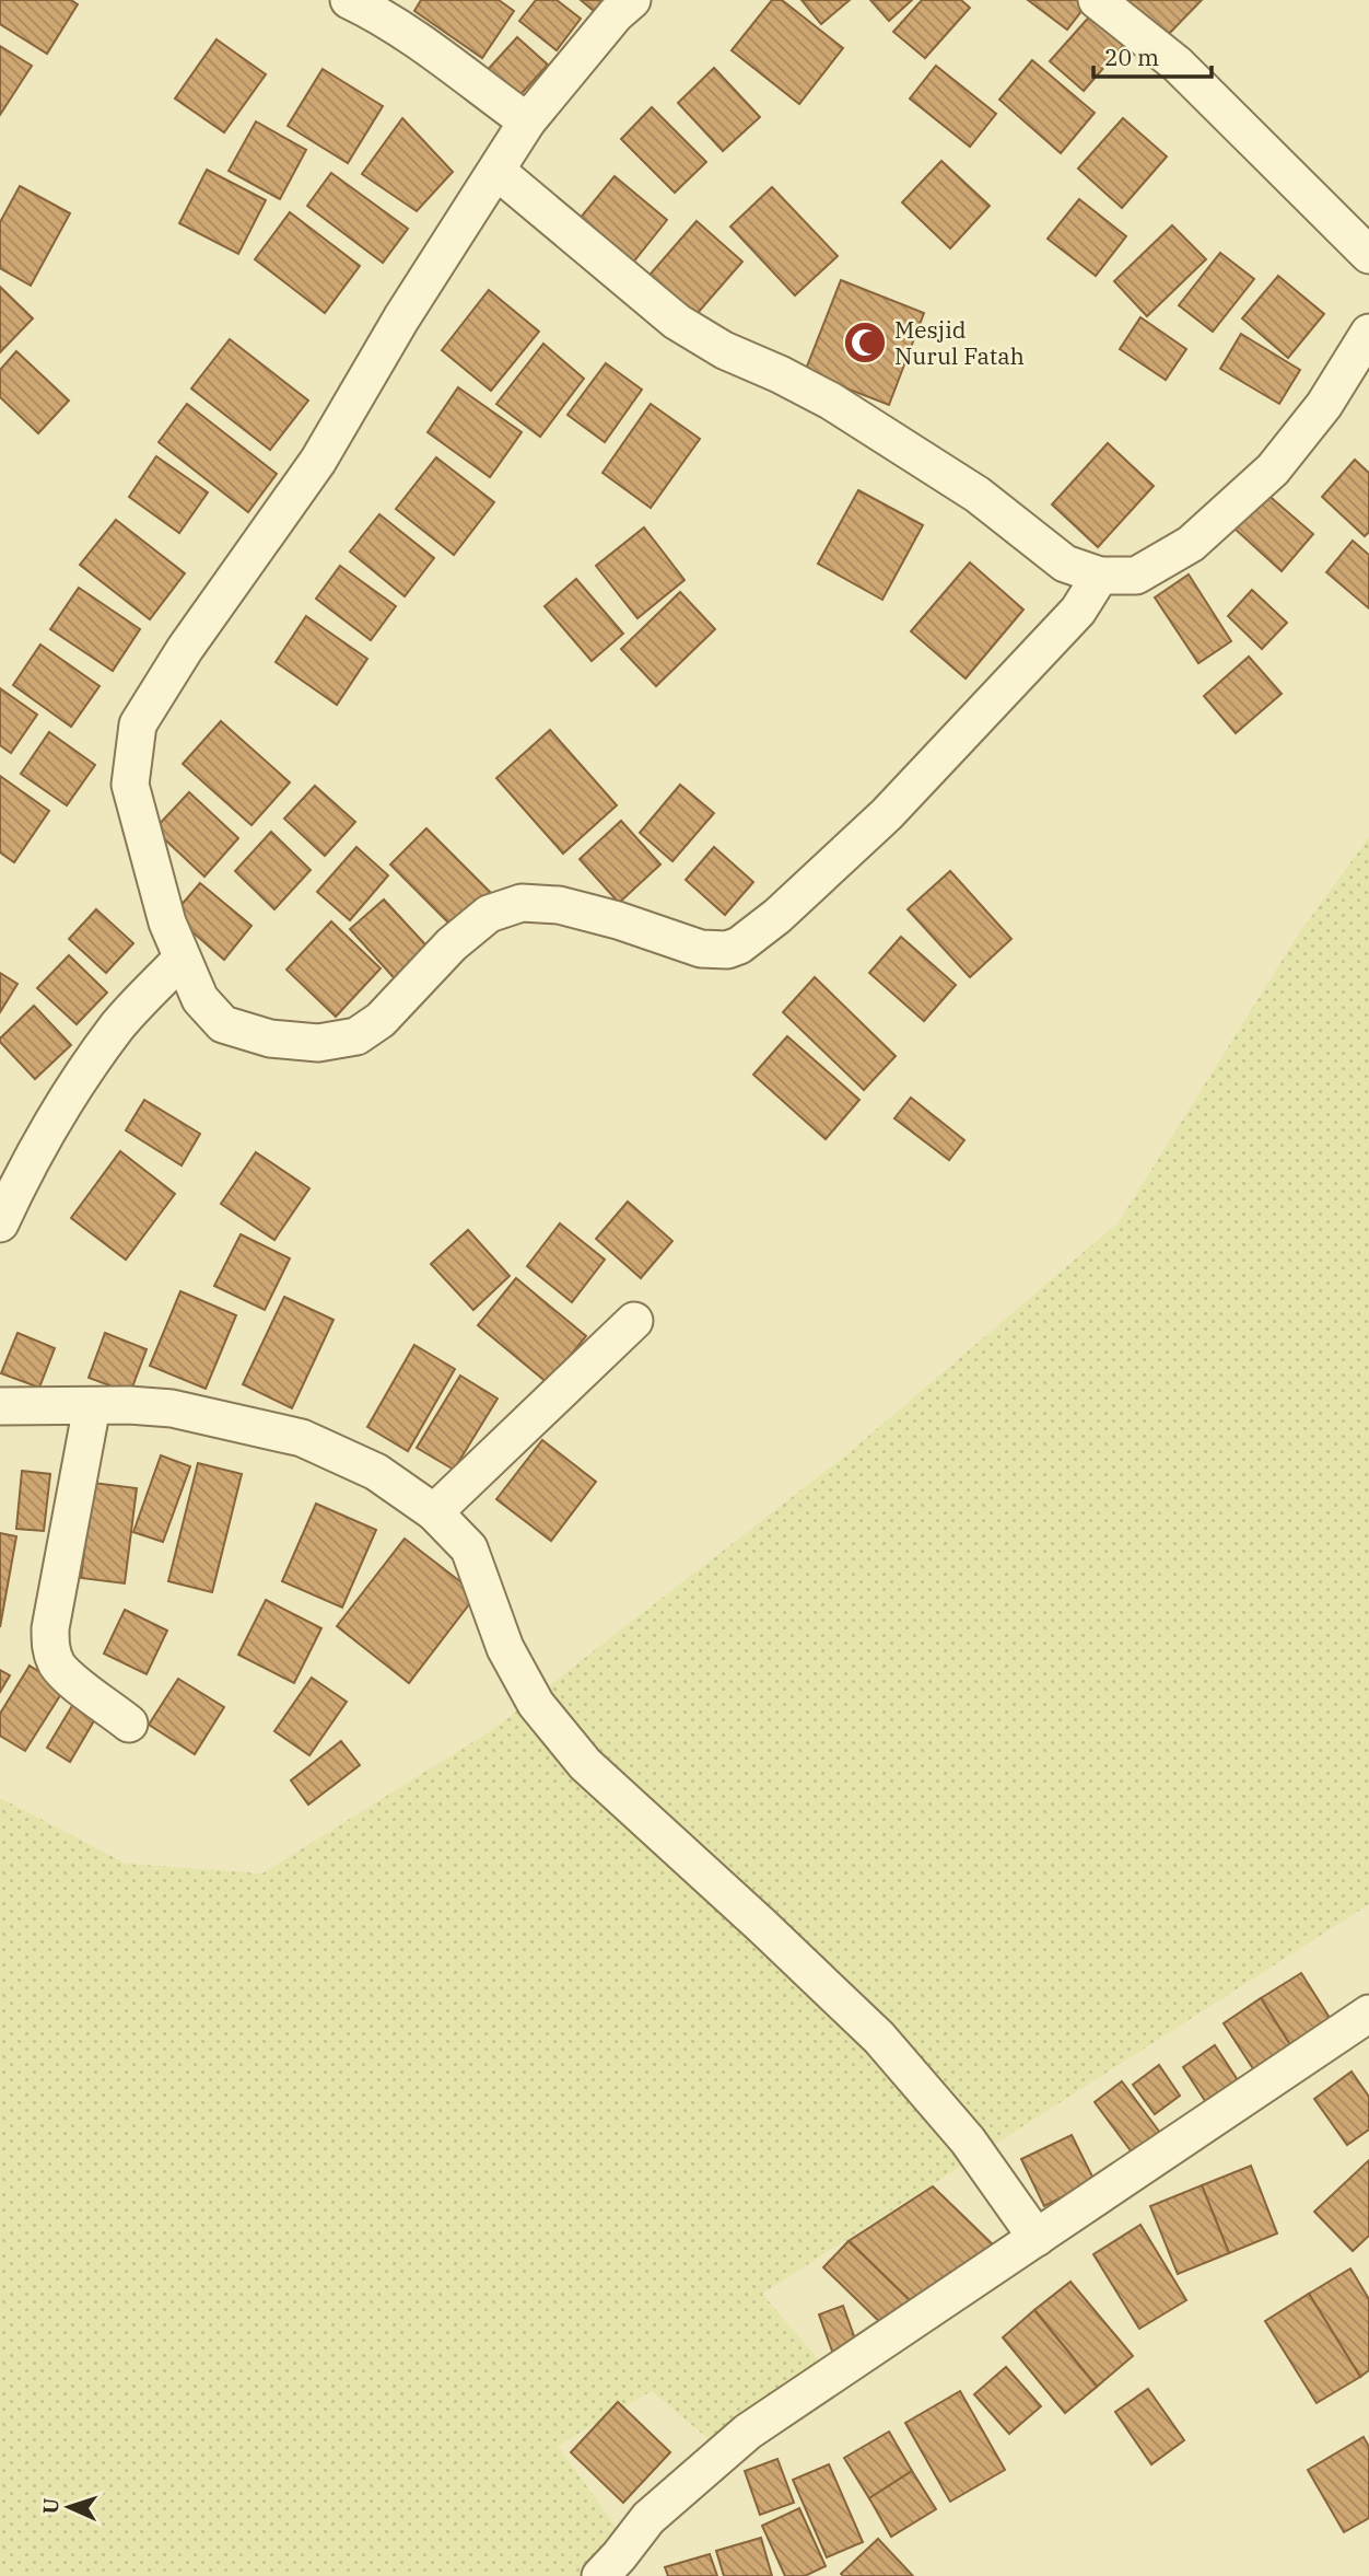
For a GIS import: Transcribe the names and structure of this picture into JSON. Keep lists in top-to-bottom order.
{
  "places": {
    "mosque": ["Mesjid Nurul Fatah"]
  },
  "scale_bar": "20 m",
  "north": "left"
}
